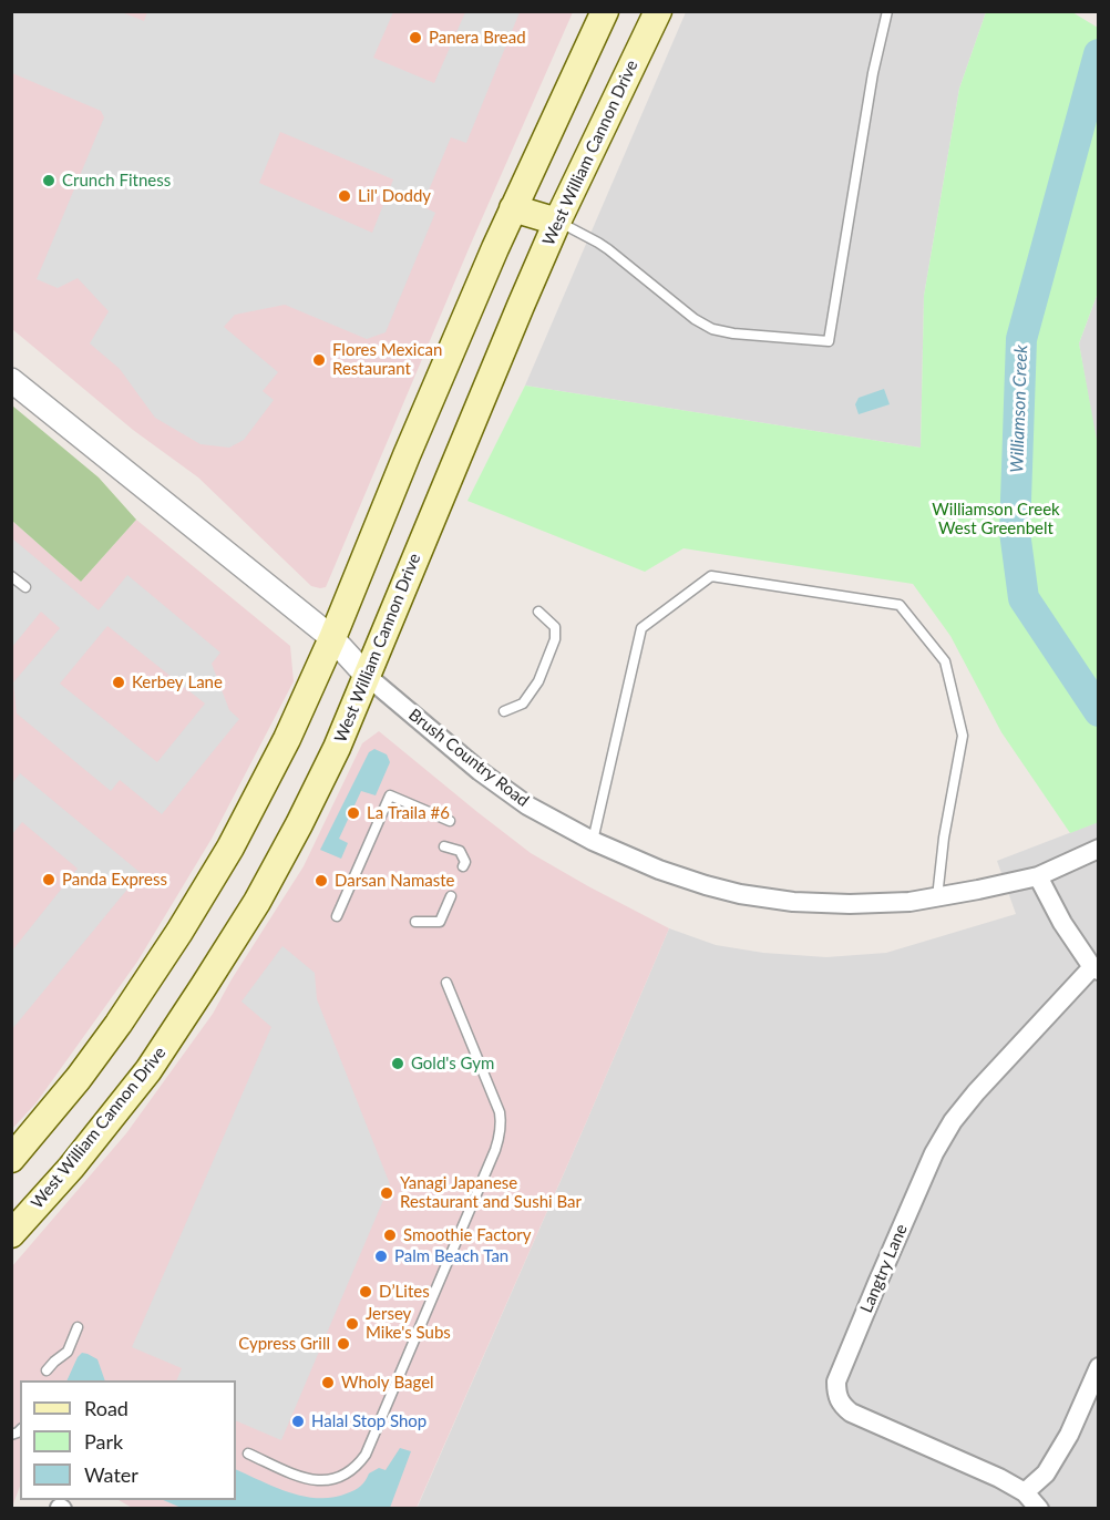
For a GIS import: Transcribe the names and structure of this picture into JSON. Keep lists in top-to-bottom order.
{
  "streets": {
    "main road": ["West William Cannon Drive"],
    "street": ["Brush Country Road", "Langtry Lane"]
  },
  "crossings": [
    ["West William Cannon Drive", "Brush Country Road"]
  ],
  "water": ["Williamson Creek"],
  "parks": ["Williamson Creek West Greenbelt"],
  "places": [
    "Panera Bread",
    "Crunch Fitness",
    "Lil' Doddy",
    "Flores Mexican Restaurant",
    "Kerbey Lane",
    "La Traila #6",
    "Panda Express",
    "Darsan Namaste",
    "Gold's Gym",
    "Yanagi Japanese Restaurant and Sushi Bar",
    "Smoothie Factory",
    "Palm Beach Tan",
    "D’Lites",
    "Jersey Mike's Subs",
    "Cypress Grill",
    "Wholy Bagel",
    "Halal Stop Shop"
  ],
  "legend": ["Road", "Park", "Water"]
}
